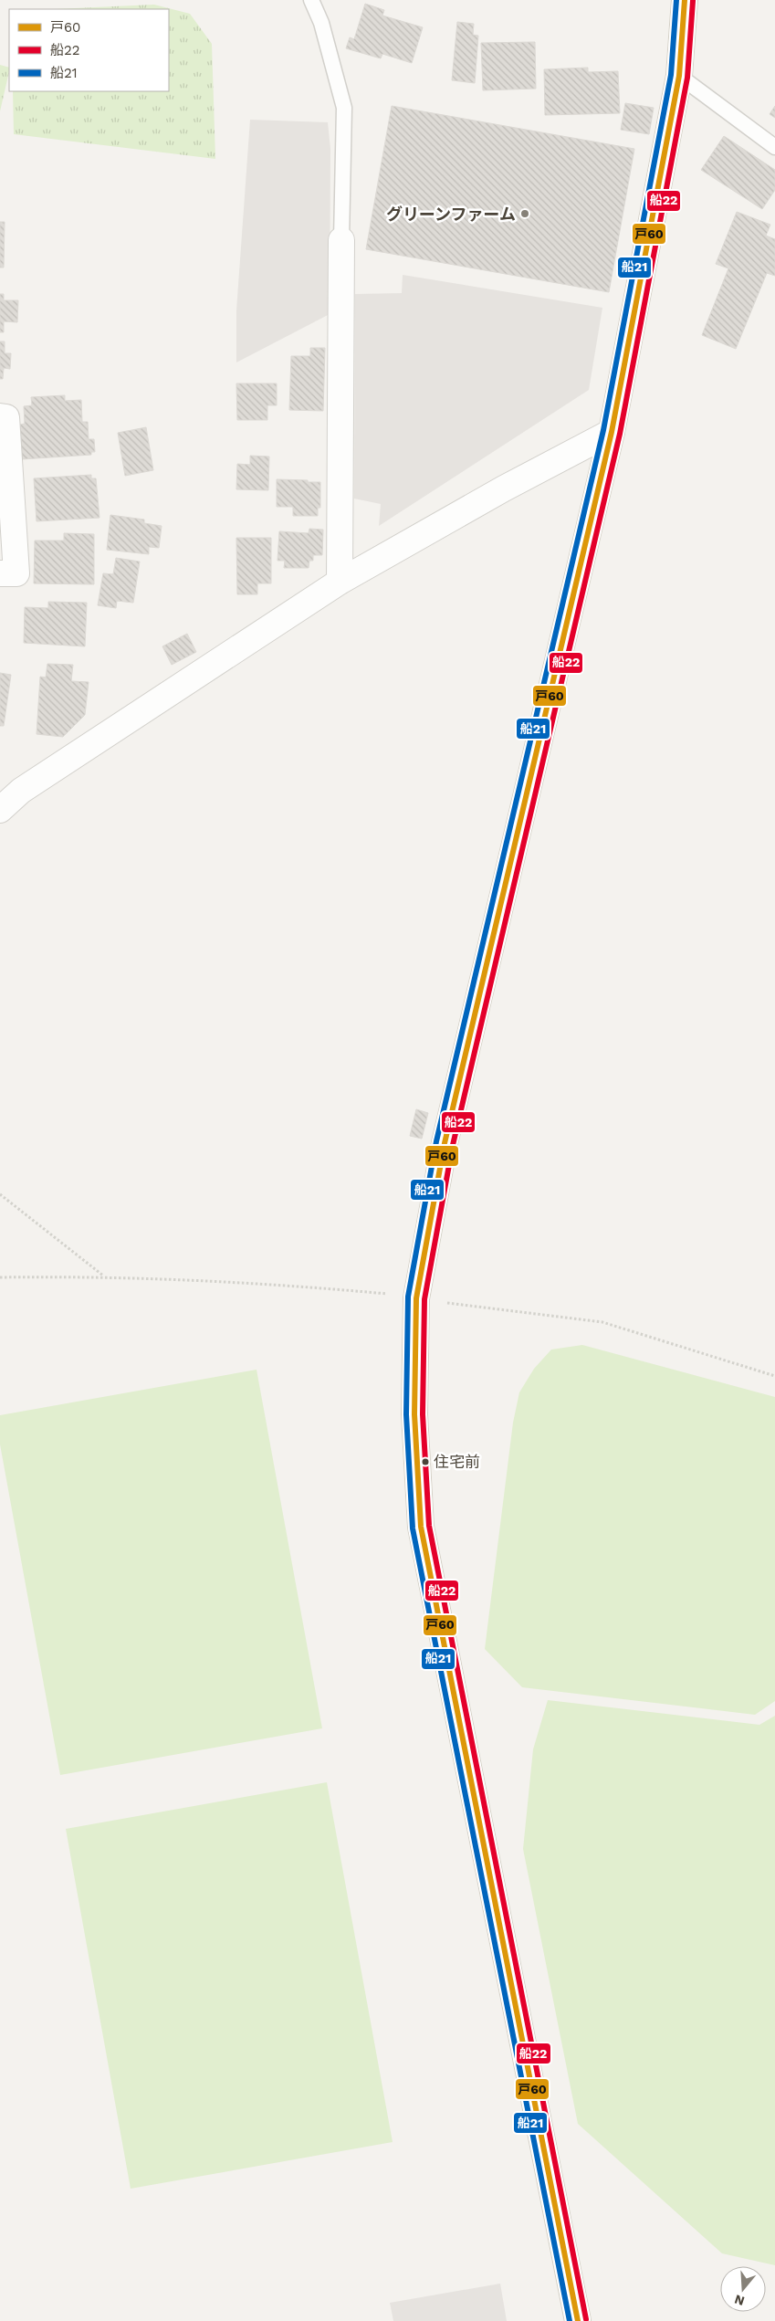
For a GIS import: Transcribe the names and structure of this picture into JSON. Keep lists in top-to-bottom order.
{
  "places": ["グリーンファーム", "住宅前"],
  "lines": ["transit line 戸60", "transit line 船21", "transit line 船22"],
  "legend": ["戸60", "船22", "船21"],
  "north": "bottom"
}
